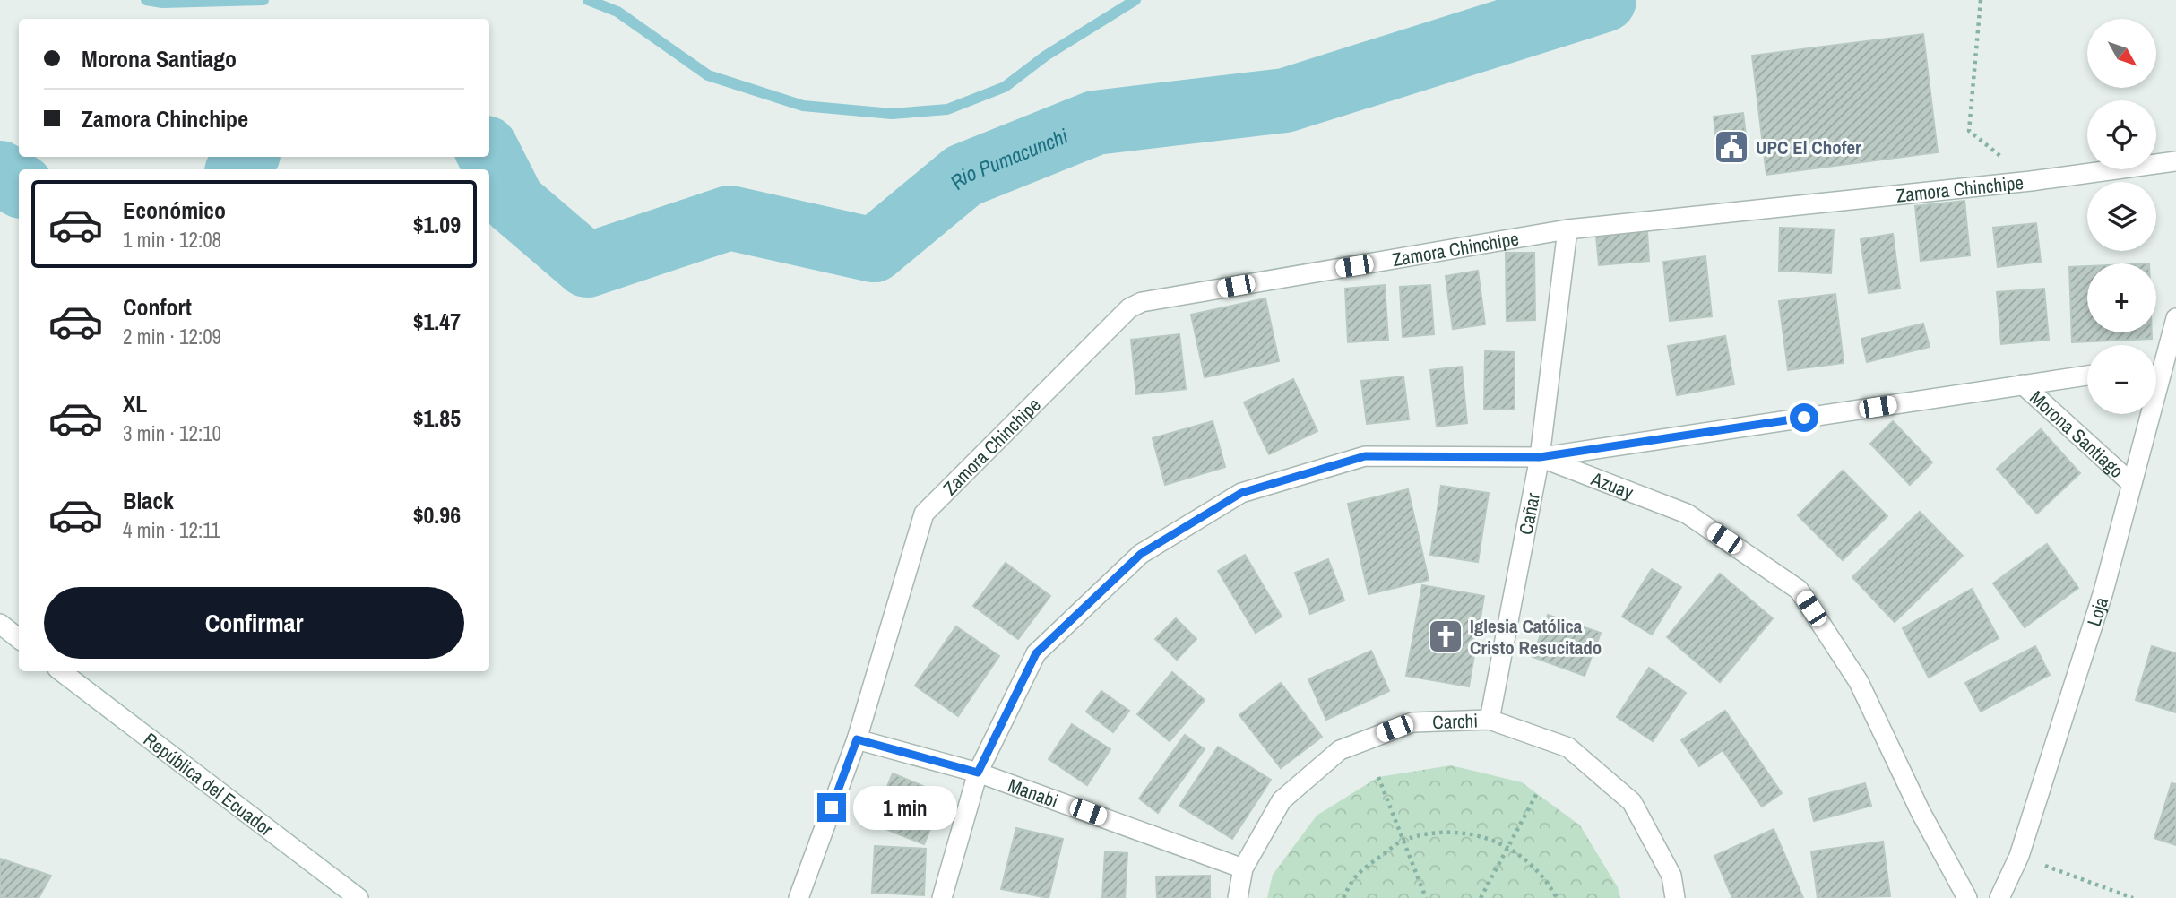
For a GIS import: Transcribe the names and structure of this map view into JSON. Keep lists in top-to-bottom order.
{
  "streets": {
    "street": [
      "Zamora Chinchipe",
      "Morona Santiago",
      "Azuay",
      "Cañar",
      "Loja",
      "Carchi",
      "República del Ecuador",
      "Manabi"
    ]
  },
  "crossings": [
    ["Zamora Chinchipe", "Cañar"],
    ["Zamora Chinchipe", "Manabi"],
    ["Morona Santiago", "Azuay"],
    ["Morona Santiago", "Cañar"],
    ["Morona Santiago", "Loja"],
    ["Azuay", "Cañar"],
    ["Azuay", "Manabi"],
    ["Cañar", "Carchi"],
    ["Carchi", "Manabi"]
  ],
  "water": ["Rio Pumacunchi"],
  "places": {
    "public building": ["UPC El Chofer"],
    "church": ["Iglesia Católica Cristo Resucitado"]
  },
  "north": "bottom right",
  "page": {
    "map_buttons": ["+", "−"],
    "banner": ["Morona Santiago", "Zamora Chinchipe"],
    "list": [
      {
        "name": "Económico",
        "note": "1 min · 12:08",
        "value": "$1.09"
      },
      {
        "name": "Confort",
        "note": "2 min · 12:09",
        "value": "$1.47"
      },
      {
        "name": "XL",
        "note": "3 min · 12:10",
        "value": "$1.85"
      },
      {
        "name": "Black",
        "note": "4 min · 12:11",
        "value": "$0.96"
      }
    ],
    "buttons": "Confirmar",
    "bubble": "1 min"
  }
}
